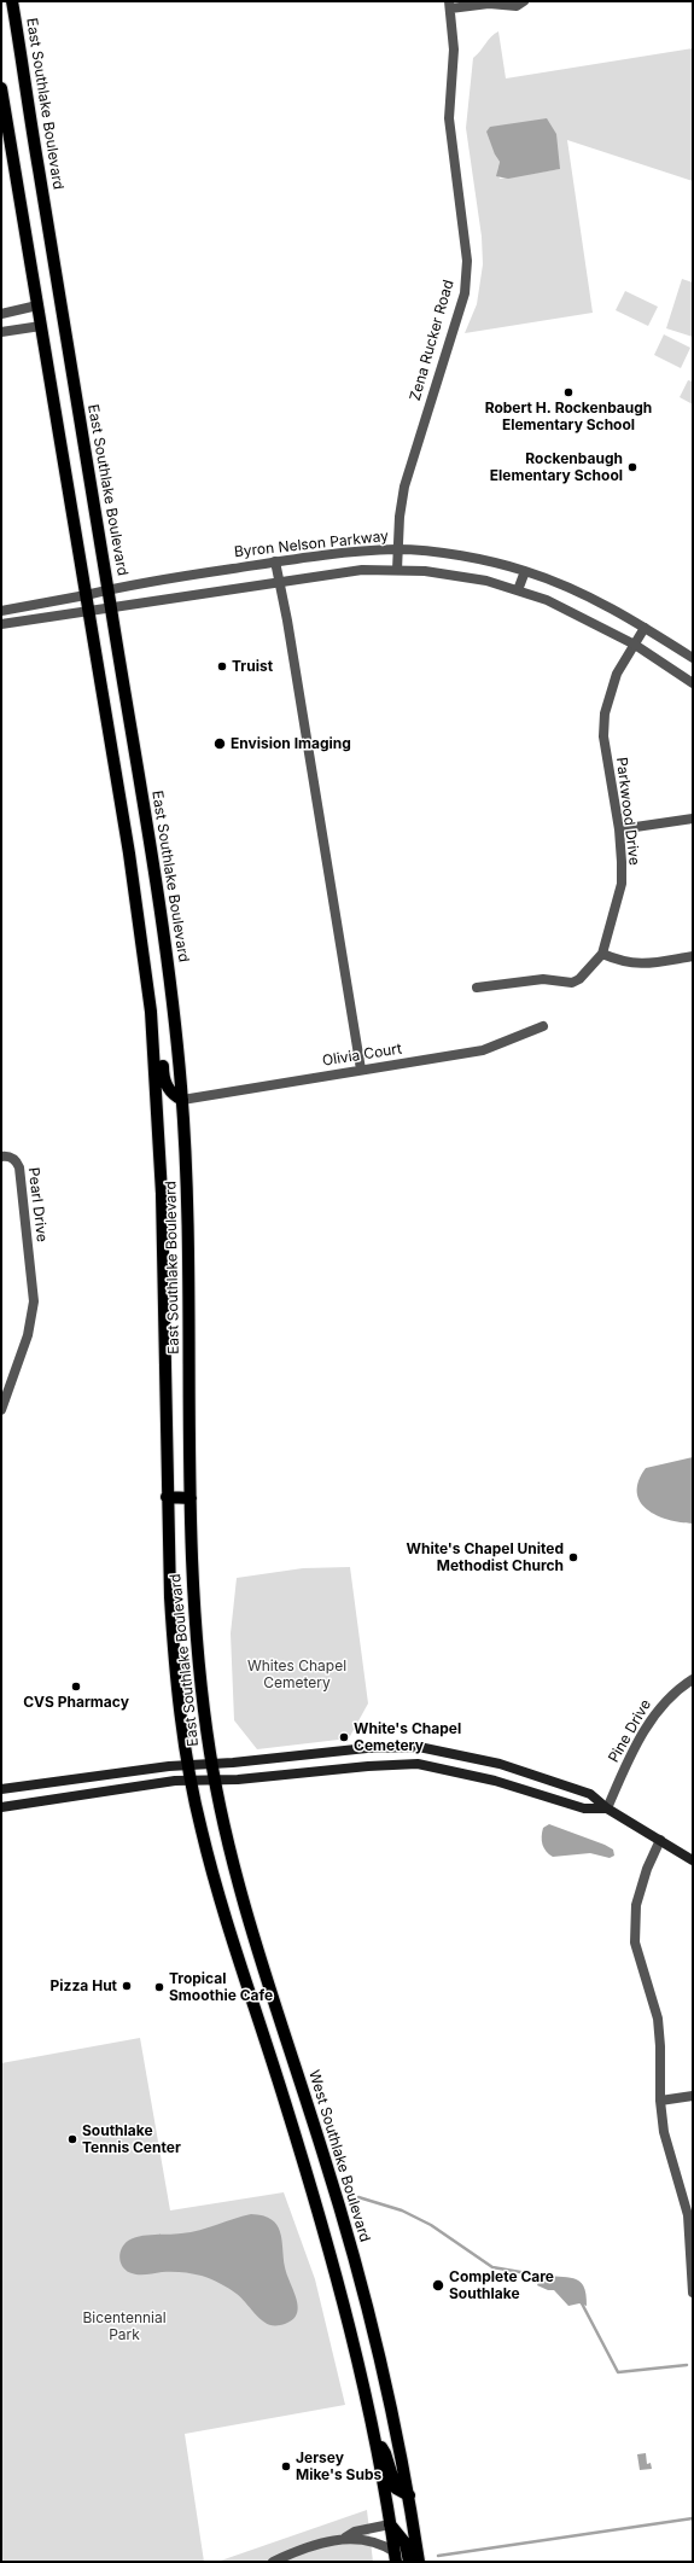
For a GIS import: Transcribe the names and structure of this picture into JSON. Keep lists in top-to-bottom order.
{
  "streets": {
    "main road": ["East Southlake Boulevard", "West Southlake Boulevard"],
    "street": [
      "Zena Rucker Road",
      "Byron Nelson Parkway",
      "Parkwood Drive",
      "Olivia Court",
      "Pearl Drive",
      "Pine Drive"
    ]
  },
  "crossings": [
    ["East Southlake Boulevard", "Byron Nelson Parkway"],
    ["East Southlake Boulevard", "Olivia Court"],
    ["East Southlake Boulevard", "West Southlake Boulevard"],
    ["Zena Rucker Road", "Byron Nelson Parkway"],
    ["Byron Nelson Parkway", "Parkwood Drive"]
  ],
  "parks": ["Whites Chapel Cemetery", "Bicentennial Park"],
  "places": [
    "Robert H. Rockenbaugh Elementary School",
    "Rockenbaugh Elementary School",
    "Truist",
    "Envision Imaging",
    "White's Chapel United Methodist Church",
    "CVS Pharmacy",
    "White's Chapel Cemetery",
    "Pizza Hut",
    "Tropical Smoothie Cafe",
    "Southlake Tennis Center",
    "Complete Care Southlake",
    "Jersey Mike's Subs"
  ]
}
